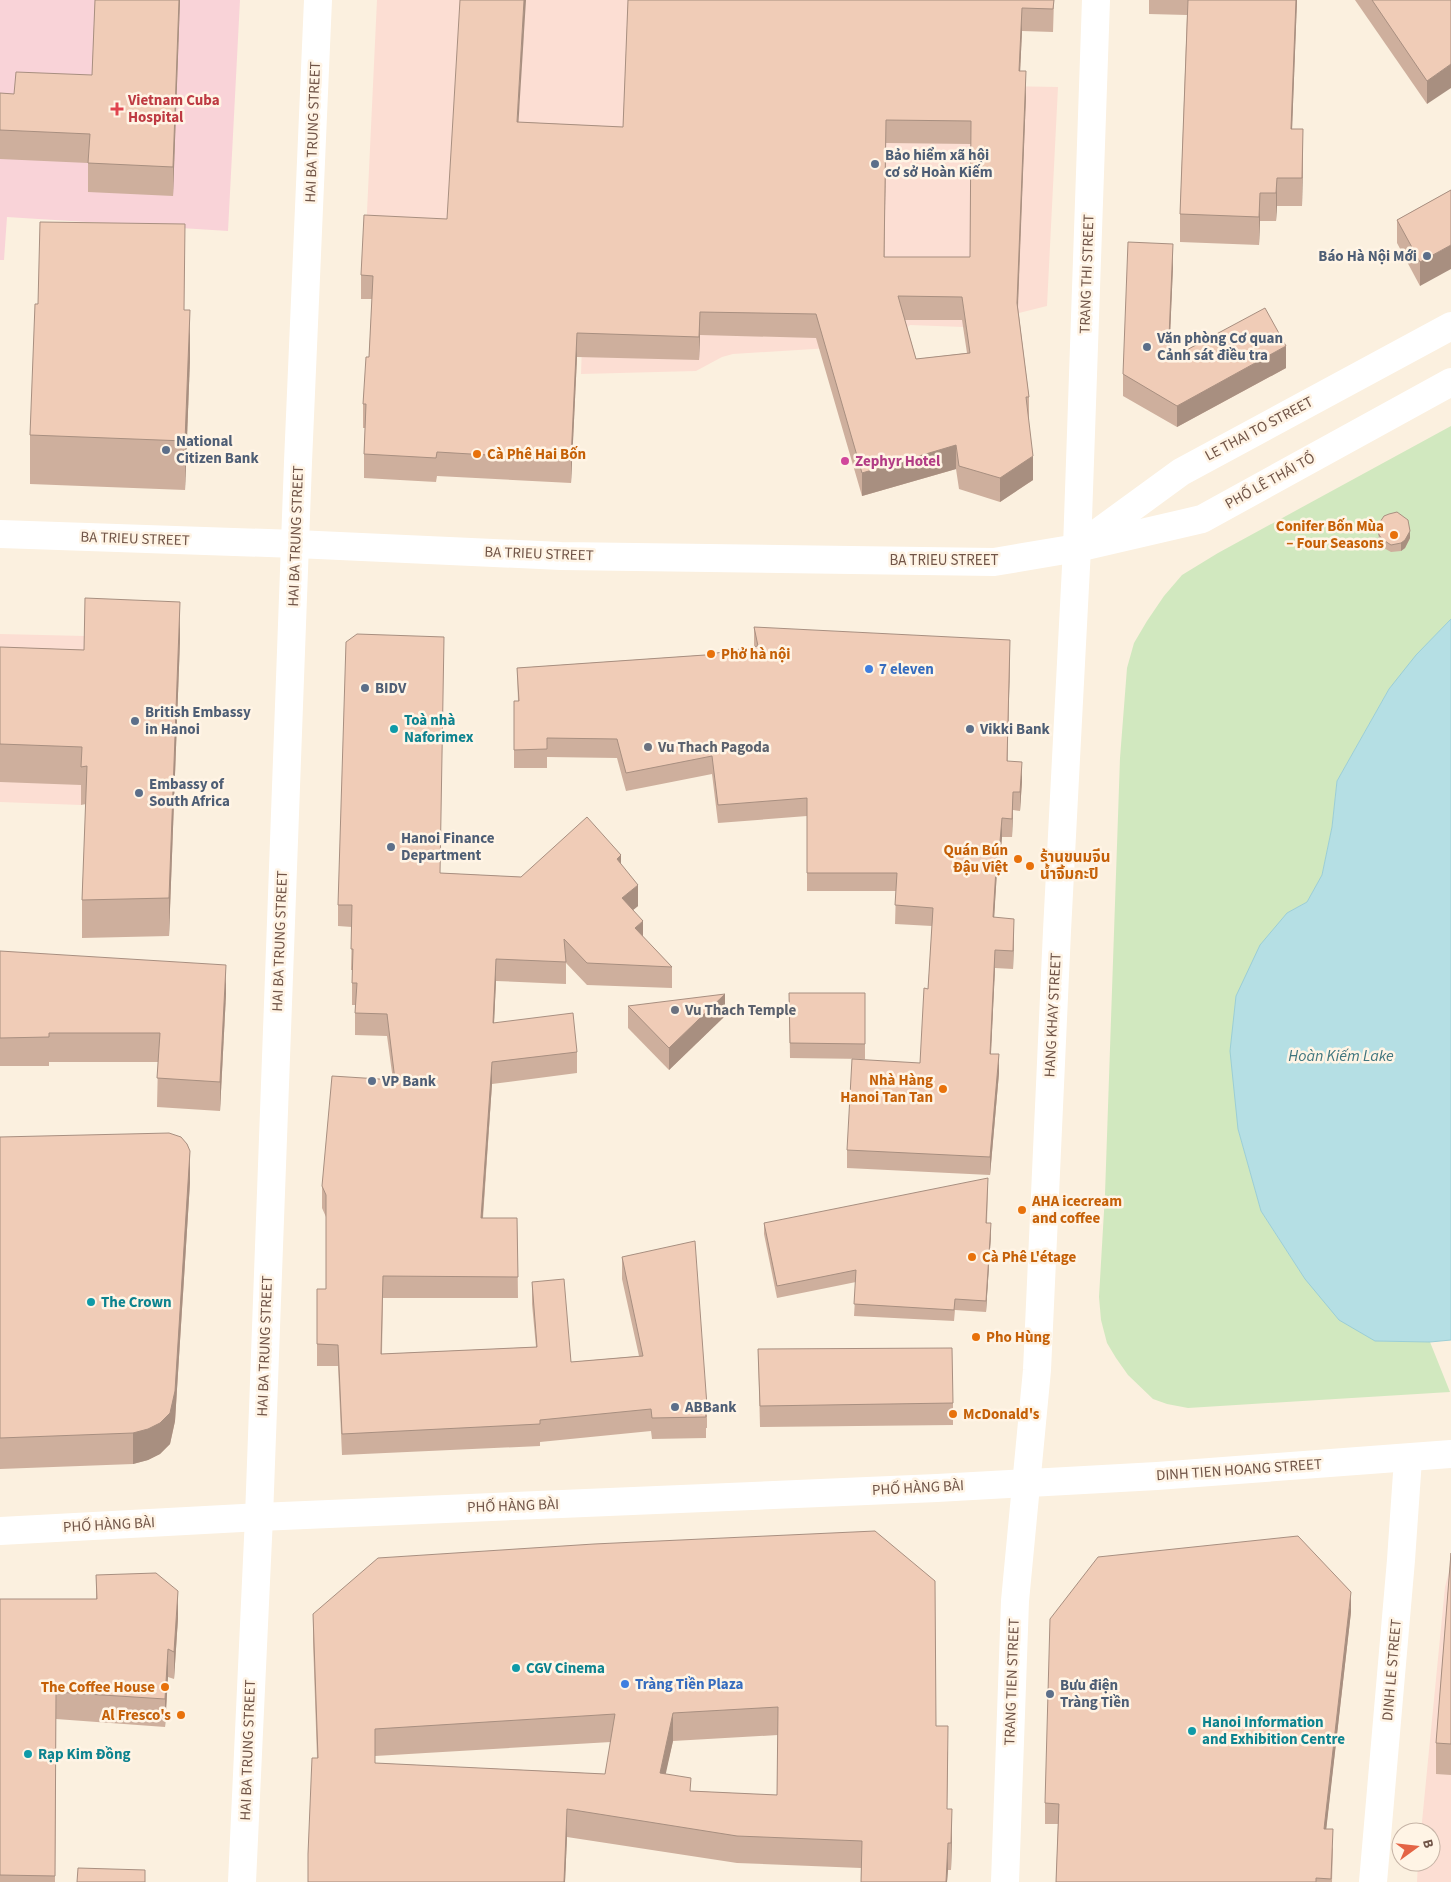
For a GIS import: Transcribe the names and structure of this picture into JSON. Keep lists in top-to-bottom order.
{
  "streets": {
    "main road": [
      "HAI BA TRUNG STREET",
      "TRANG THI STREET",
      "LE THAI TO STREET",
      "PHỐ LÊ THÁI TỔ",
      "BA TRIEU STREET",
      "HANG KHAY STREET",
      "DINH TIEN HOANG STREET",
      "PHỐ HÀNG BÀI",
      "DINH LE STREET",
      "TRANG TIEN STREET"
    ]
  },
  "crossings": [
    ["HAI BA TRUNG STREET", "BA TRIEU STREET"],
    ["HAI BA TRUNG STREET", "PHỐ HÀNG BÀI"],
    ["TRANG THI STREET", "LE THAI TO STREET"],
    ["TRANG THI STREET", "PHỐ LÊ THÁI TỔ"],
    ["TRANG THI STREET", "BA TRIEU STREET"],
    ["TRANG THI STREET", "HANG KHAY STREET"],
    ["LE THAI TO STREET", "PHỐ LÊ THÁI TỔ"],
    ["LE THAI TO STREET", "BA TRIEU STREET"],
    ["LE THAI TO STREET", "HANG KHAY STREET"],
    ["PHỐ LÊ THÁI TỔ", "BA TRIEU STREET"],
    ["PHỐ LÊ THÁI TỔ", "HANG KHAY STREET"],
    ["BA TRIEU STREET", "HANG KHAY STREET"],
    ["HANG KHAY STREET", "DINH TIEN HOANG STREET"],
    ["HANG KHAY STREET", "PHỐ HÀNG BÀI"],
    ["HANG KHAY STREET", "TRANG TIEN STREET"],
    ["DINH TIEN HOANG STREET", "PHỐ HÀNG BÀI"],
    ["DINH TIEN HOANG STREET", "DINH LE STREET"],
    ["DINH TIEN HOANG STREET", "TRANG TIEN STREET"],
    ["PHỐ HÀNG BÀI", "TRANG TIEN STREET"]
  ],
  "water": ["Hoàn Kiếm Lake"],
  "places": {
    "health": ["Vietnam Cuba Hospital"],
    "other": [
      "Bảo hiểm xã hội cơ sở Hoàn Kiếm",
      "Báo Hà Nội Mới",
      "Văn phòng Cơ quan Cảnh sát điều tra",
      "National Citizen Bank",
      "Cà Phê Hai Bốn",
      "Zephyr Hotel",
      "Conifer Bốn Mùa – Four Seasons",
      "Phở hà nội",
      "7 eleven",
      "BIDV",
      "British Embassy in Hanoi",
      "Toà nhà Naforimex",
      "Vikki Bank",
      "Vu Thach Pagoda",
      "Embassy of South Africa",
      "Hanoi Finance Department",
      "Quán Bún Đậu Việt",
      "ร้านขนมจีน น้ำจิ้มกะปิ",
      "Vu Thach Temple",
      "VP Bank",
      "Nhà Hàng Hanoi Tan Tan",
      "AHA icecream and coffee",
      "Cà Phê L'étage",
      "The Crown",
      "Pho Hùng",
      "ABBank",
      "McDonald's",
      "CGV Cinema",
      "Tràng Tiền Plaza",
      "The Coffee House",
      "Bưu điện Tràng Tiền",
      "Al Fresco's",
      "Hanoi Information and Exhibition Centre",
      "Rạp Kim Đồng"
    ]
  },
  "north": "right"
}
